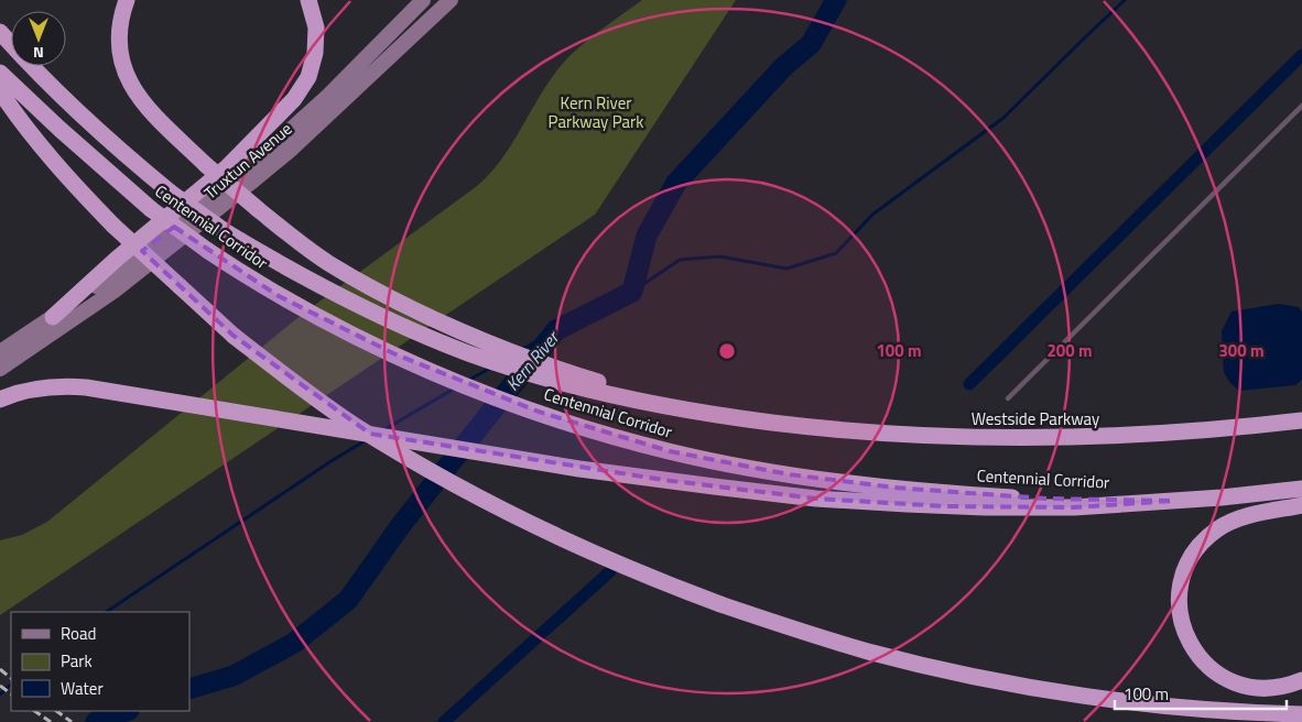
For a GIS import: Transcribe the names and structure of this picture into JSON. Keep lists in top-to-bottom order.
{
  "streets": {
    "highway": ["Centennial Corridor", "Westside Parkway"],
    "main road": ["Truxtun Avenue"]
  },
  "crossings": [
    ["Centennial Corridor", "Westside Parkway"]
  ],
  "water": ["Kern River"],
  "parks": ["Kern River Parkway Park"],
  "legend": ["Road", "Park", "Water"],
  "scale_bar": "100 m",
  "north": "bottom",
  "rings": ["100 m", "200 m", "300 m"]
}
